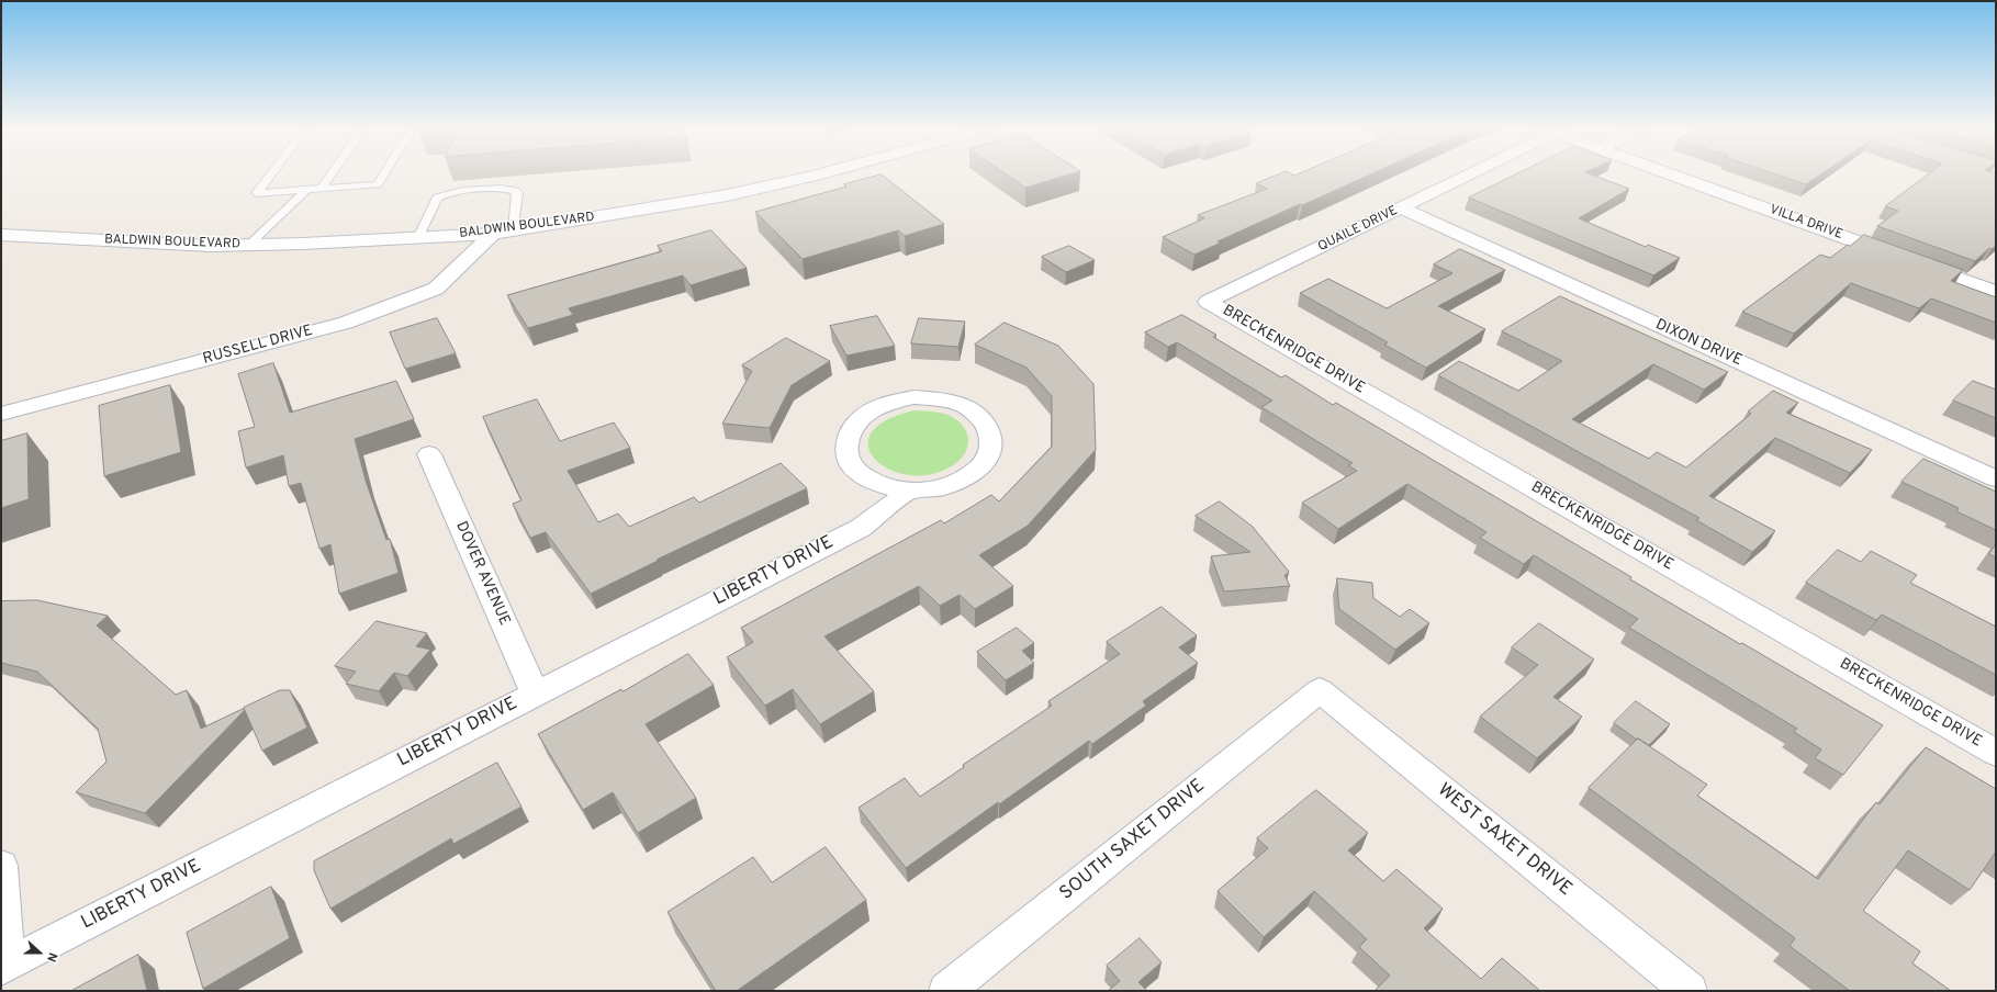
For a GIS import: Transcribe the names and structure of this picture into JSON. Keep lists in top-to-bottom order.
{
  "streets": {
    "street": [
      "VILLA DRIVE",
      "BALDWIN BOULEVARD",
      "QUAILE DRIVE",
      "DIXON DRIVE",
      "RUSSELL DRIVE",
      "BRECKENRIDGE DRIVE",
      "LIBERTY DRIVE",
      "DOVER AVENUE",
      "SOUTH SAXET DRIVE",
      "WEST SAXET DRIVE"
    ]
  },
  "crossings": [
    ["BALDWIN BOULEVARD", "RUSSELL DRIVE"],
    ["QUAILE DRIVE", "DIXON DRIVE"],
    ["QUAILE DRIVE", "BRECKENRIDGE DRIVE"],
    ["LIBERTY DRIVE", "DOVER AVENUE"],
    ["SOUTH SAXET DRIVE", "WEST SAXET DRIVE"]
  ],
  "north": "right"
}
